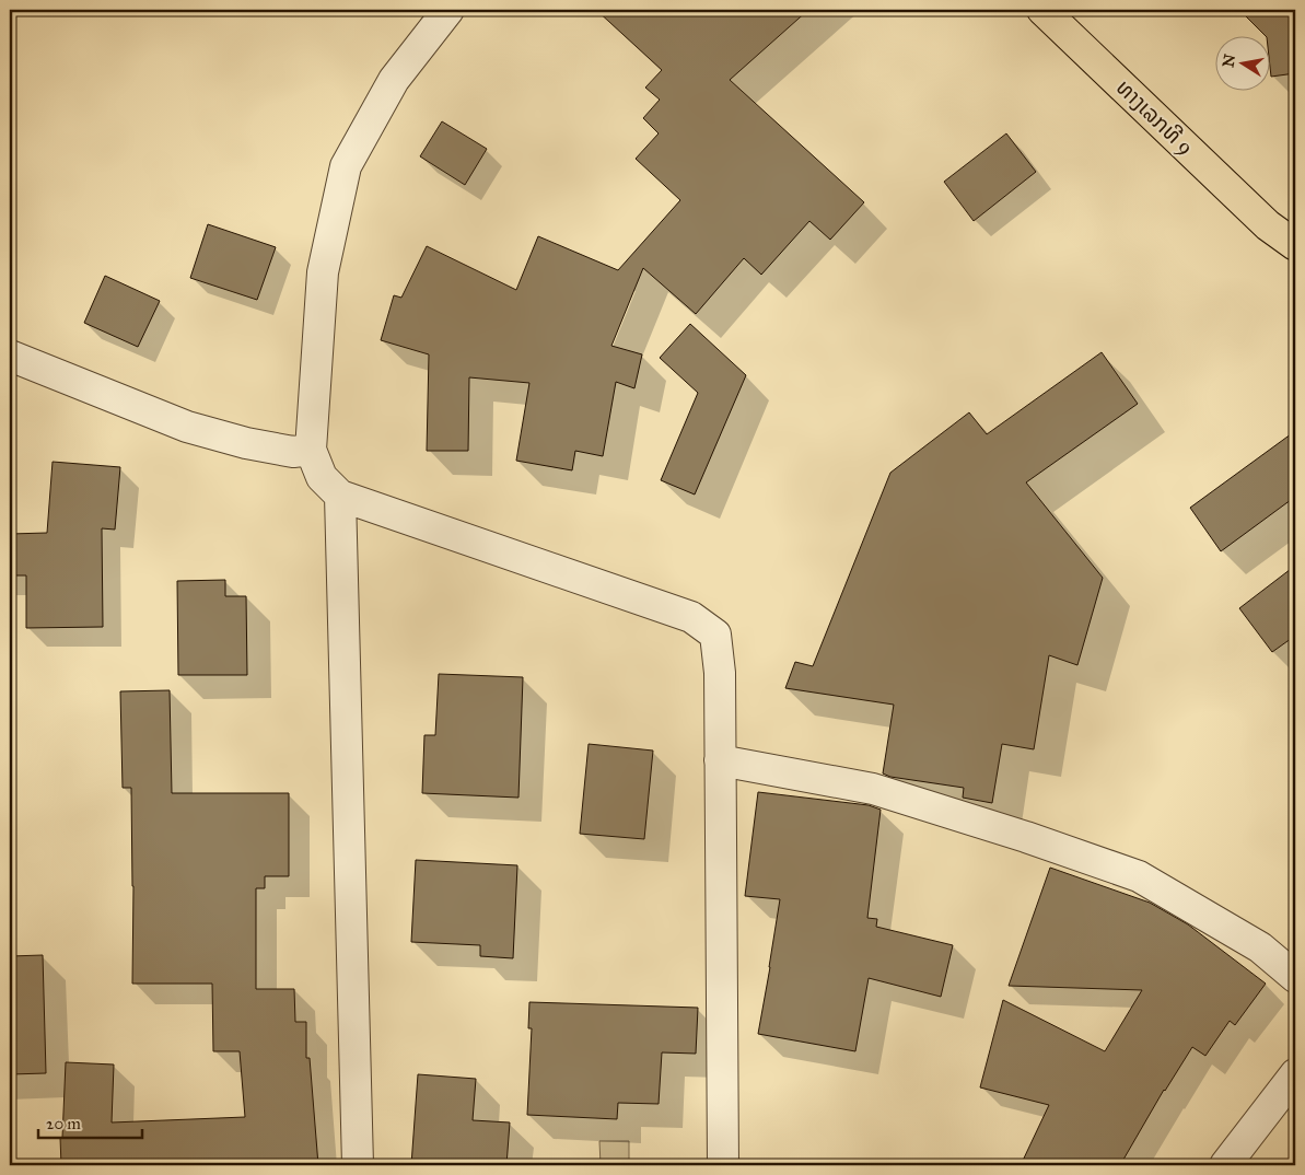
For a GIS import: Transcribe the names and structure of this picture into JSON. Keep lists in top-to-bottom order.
{
  "streets": {
    "main road": ["ທາງເລກທີ 9"]
  },
  "scale_bar": "20 m",
  "north": "left"
}
